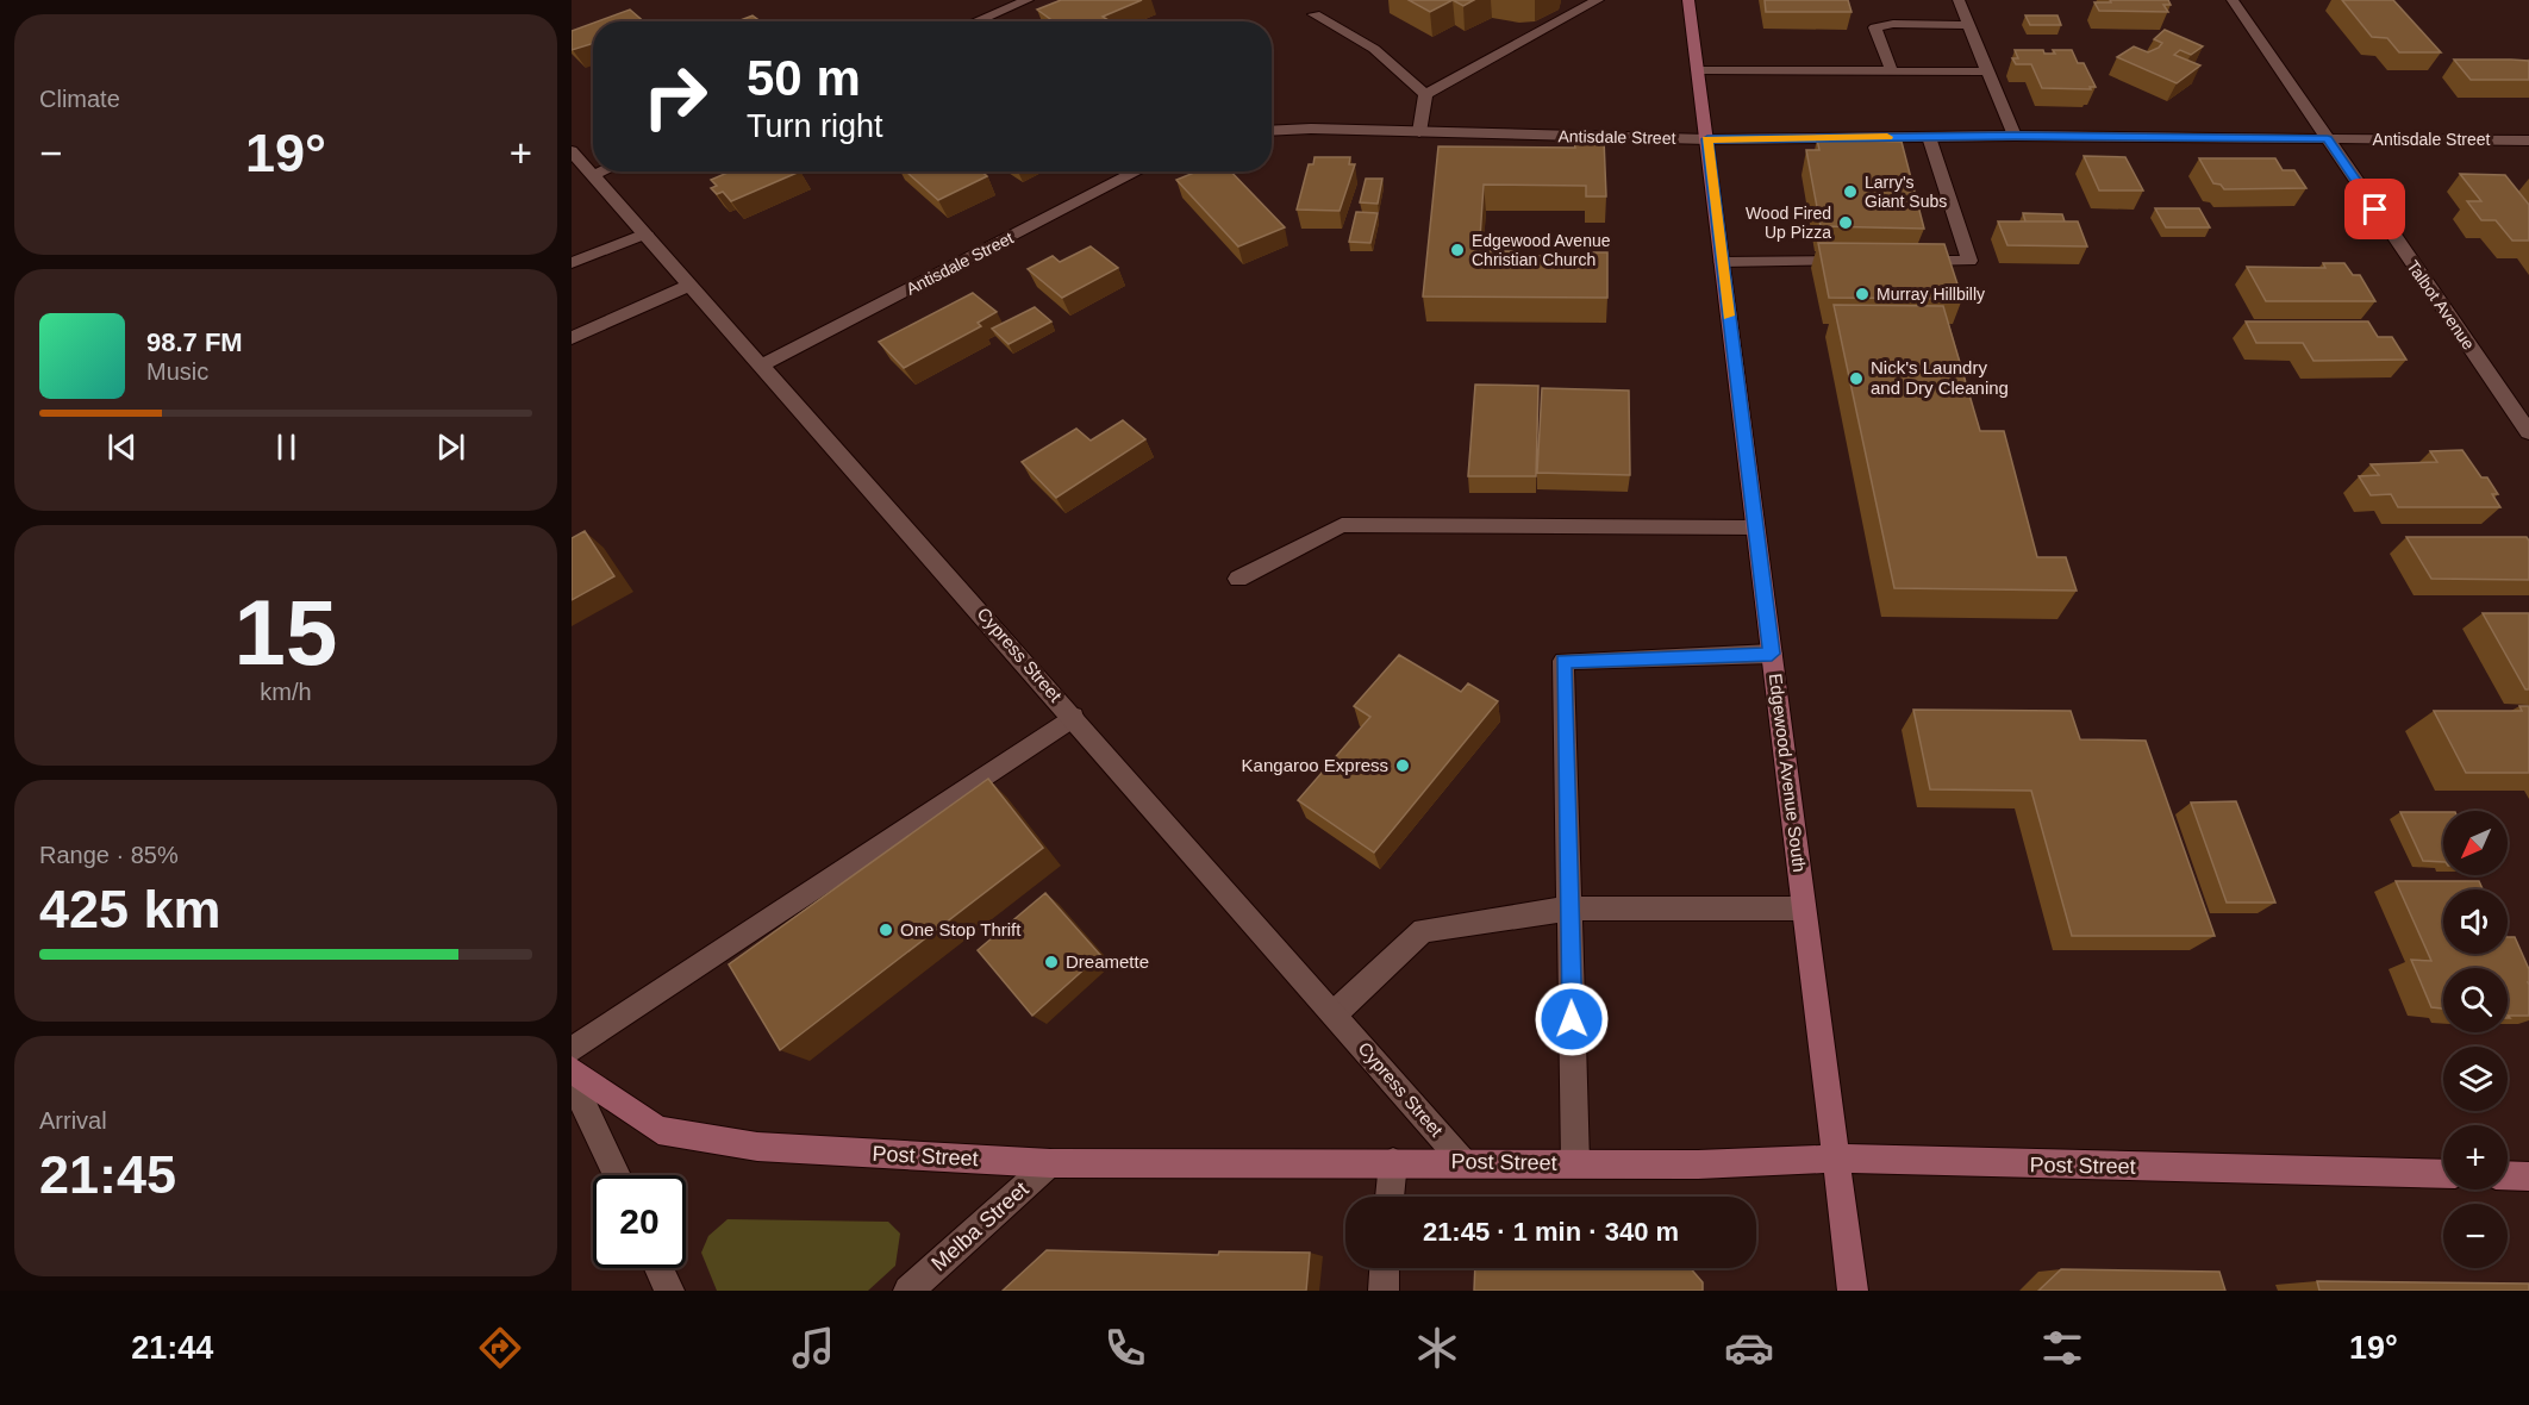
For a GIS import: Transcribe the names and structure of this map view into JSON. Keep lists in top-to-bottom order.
{
  "streets": {
    "main road": ["Edgewood Avenue South", "Post Street"],
    "street": [
      "Antisdale Street",
      "Talbot Avenue",
      "Cypress Street",
      "Melba Street"
    ]
  },
  "crossings": [
    ["Antisdale Street", "Talbot Avenue"],
    ["Antisdale Street", "Cypress Street"],
    ["Antisdale Street", "Edgewood Avenue South"],
    ["Cypress Street", "Post Street"],
    ["Edgewood Avenue South", "Post Street"],
    ["Post Street", "Melba Street"]
  ],
  "places": [
    "Larry's Giant Subs",
    "Wood Fired Up Pizza",
    "Edgewood Avenue Christian Church",
    "Murray Hillbilly",
    "Nick's Laundry and Dry Cleaning",
    "Kangaroo Express",
    "One Stop Thrift",
    "Dreamette"
  ],
  "north": "bottom left",
  "page": {
    "tile": [
      "Climate",
      ["15", "km/h"],
      ["Range · 85%", "425 km"],
      ["Arrival", "21:45"]
    ],
    "turn": ["50 m", "Turn right"],
    "heat": ["−", "19°", "+"],
    "song": ["98.7 FM", "Music"],
    "map_buttons": ["+", "−"],
    "limit": "20",
    "trip": "21:45 · 1 min · 340 m",
    "tabs": ["21:44", "19°"]
  }
}
